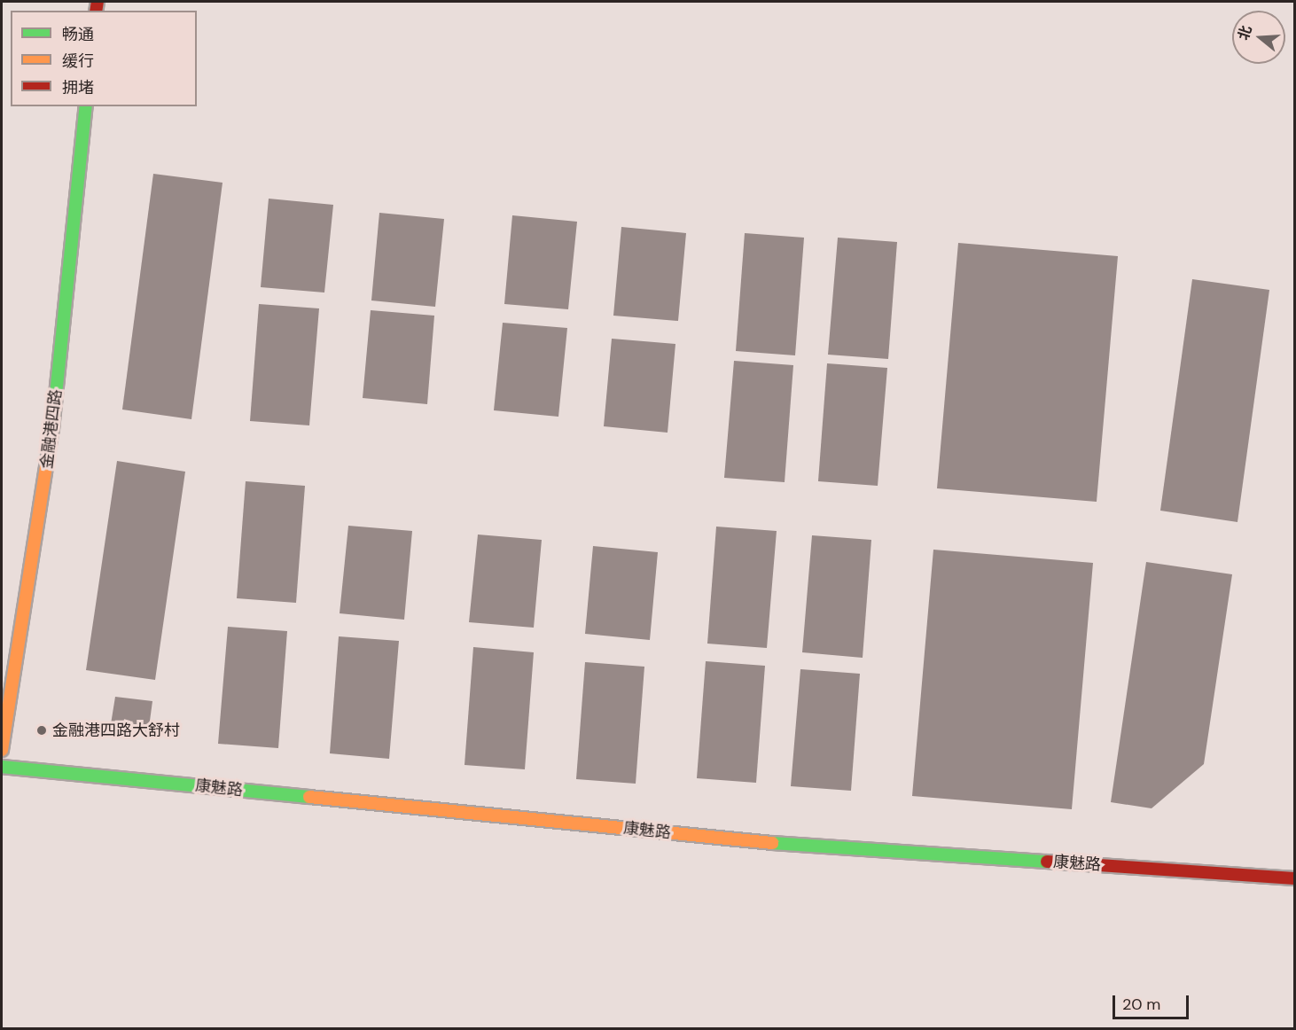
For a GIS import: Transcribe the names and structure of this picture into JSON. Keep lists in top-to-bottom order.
{
  "streets": {
    "main road": ["金融港四路", "康魅路"]
  },
  "places": ["金融港四路大舒村"],
  "legend": ["畅通", "缓行", "拥堵"],
  "scale_bar": "20 m",
  "north": "left"
}
